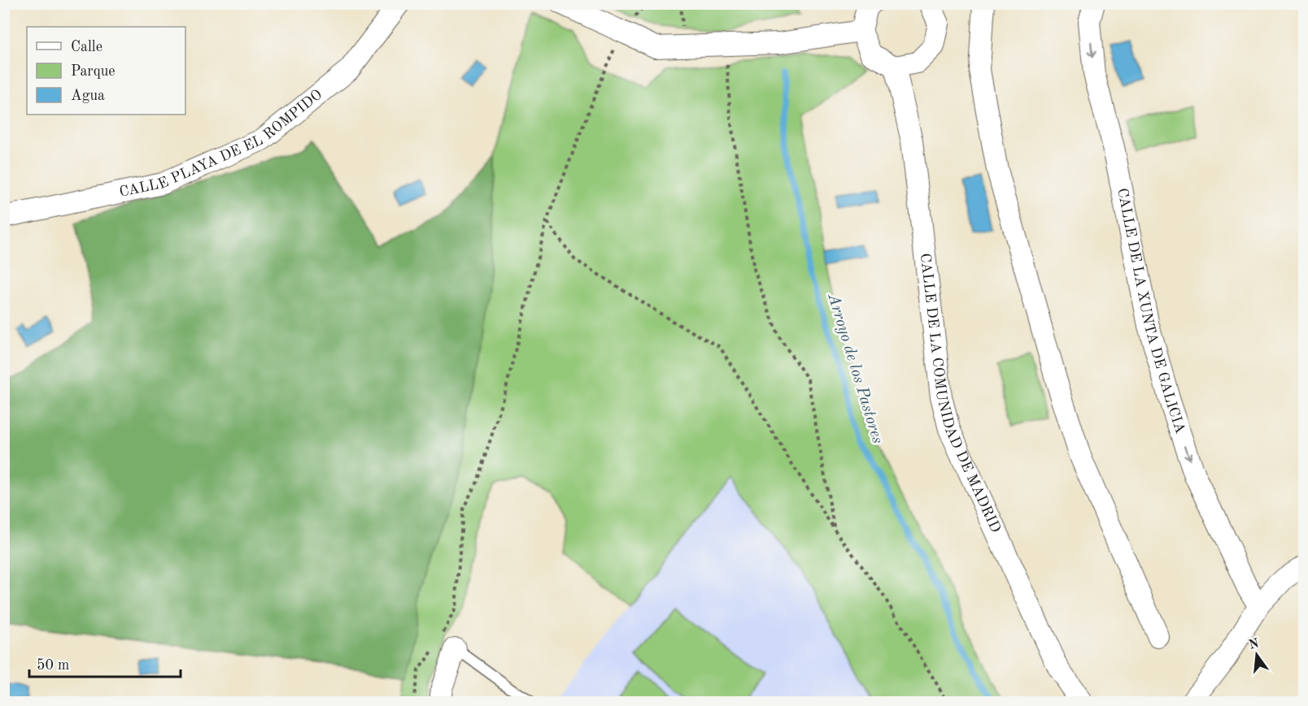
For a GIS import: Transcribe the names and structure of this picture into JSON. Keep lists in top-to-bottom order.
{
  "streets": {
    "street": ["CALLE PLAYA DE EL ROMPIDO", "CALLE DE LA XUNTA DE GALICIA", "CALLE DE LA COMUNIDAD DE MADRID"]
  },
  "water": ["Arroyo de los Pastores"],
  "legend": ["Calle", "Parque", "Agua"],
  "scale_bar": "50 m",
  "north": "top"
}
